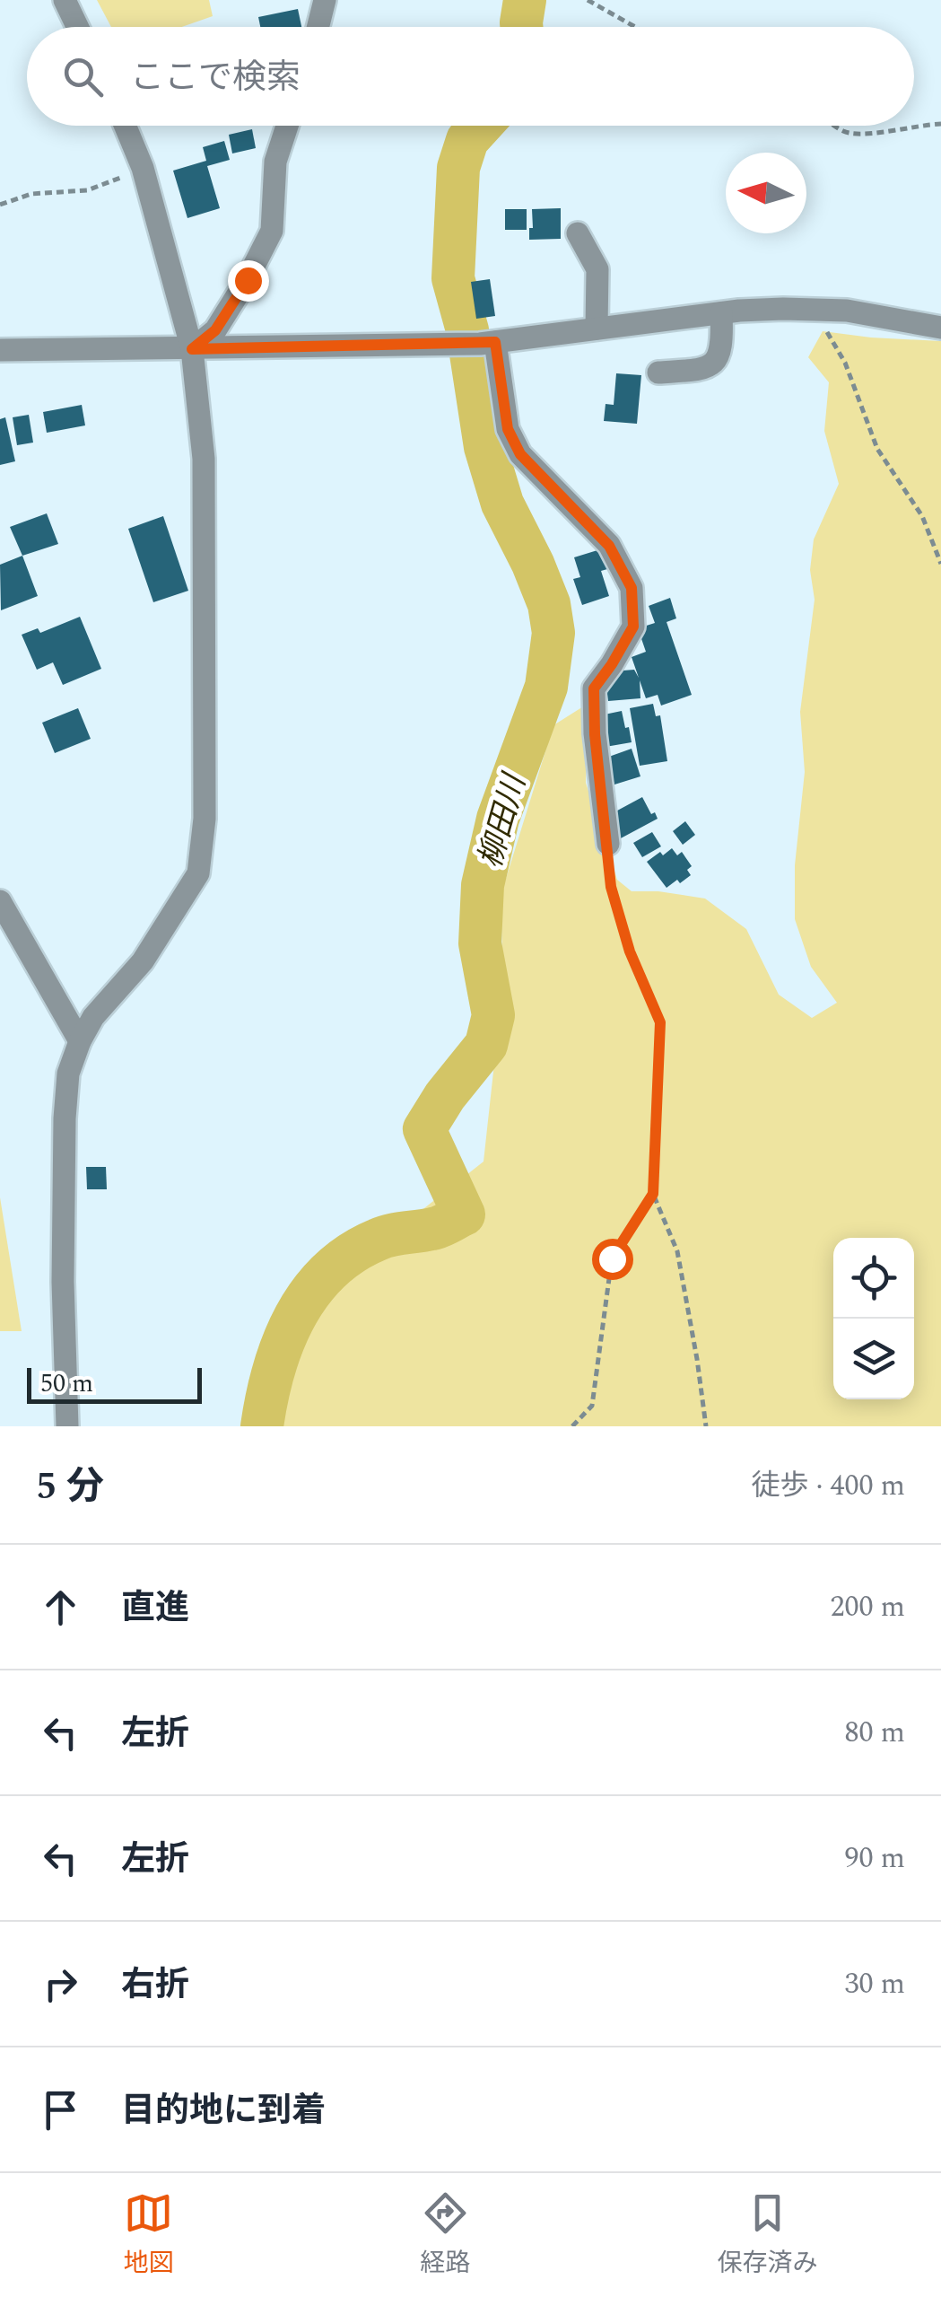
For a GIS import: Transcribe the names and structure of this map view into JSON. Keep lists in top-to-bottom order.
{
  "water": ["柳田川"],
  "scale_bar": "50 m",
  "north": "left",
  "page": {
    "search": "ここで検索",
    "scale": "50 m",
    "heading": ["5 分", "徒歩 · 400 m"],
    "list": [
      ["直進", "200 m"],
      ["左折", "80 m"],
      ["左折", "90 m"],
      ["右折", "30 m"],
      "目的地に到着"
    ],
    "nav": ["地図", "経路", "保存済み"]
  }
}
